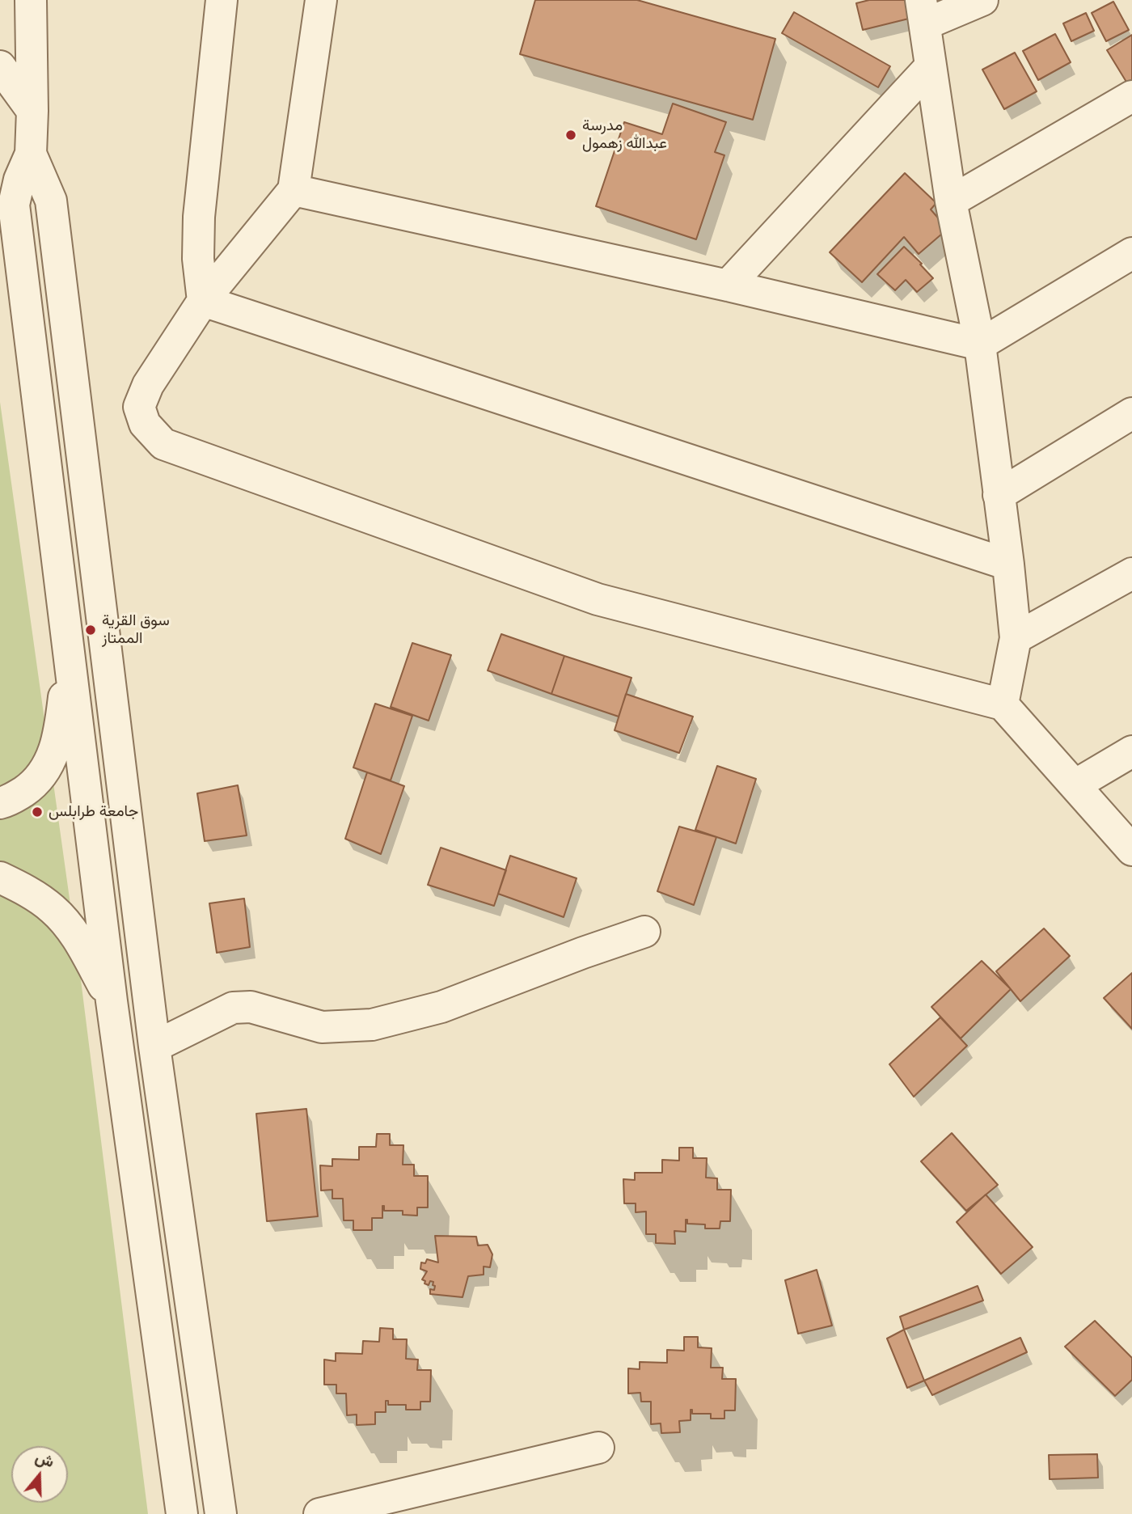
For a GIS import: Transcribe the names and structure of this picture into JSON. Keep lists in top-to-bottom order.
{
  "places": ["مدرسة عبدالله زهمول", "سوق القرية الممتاز", "جامعة طرابلس"],
  "north": "top"
}
